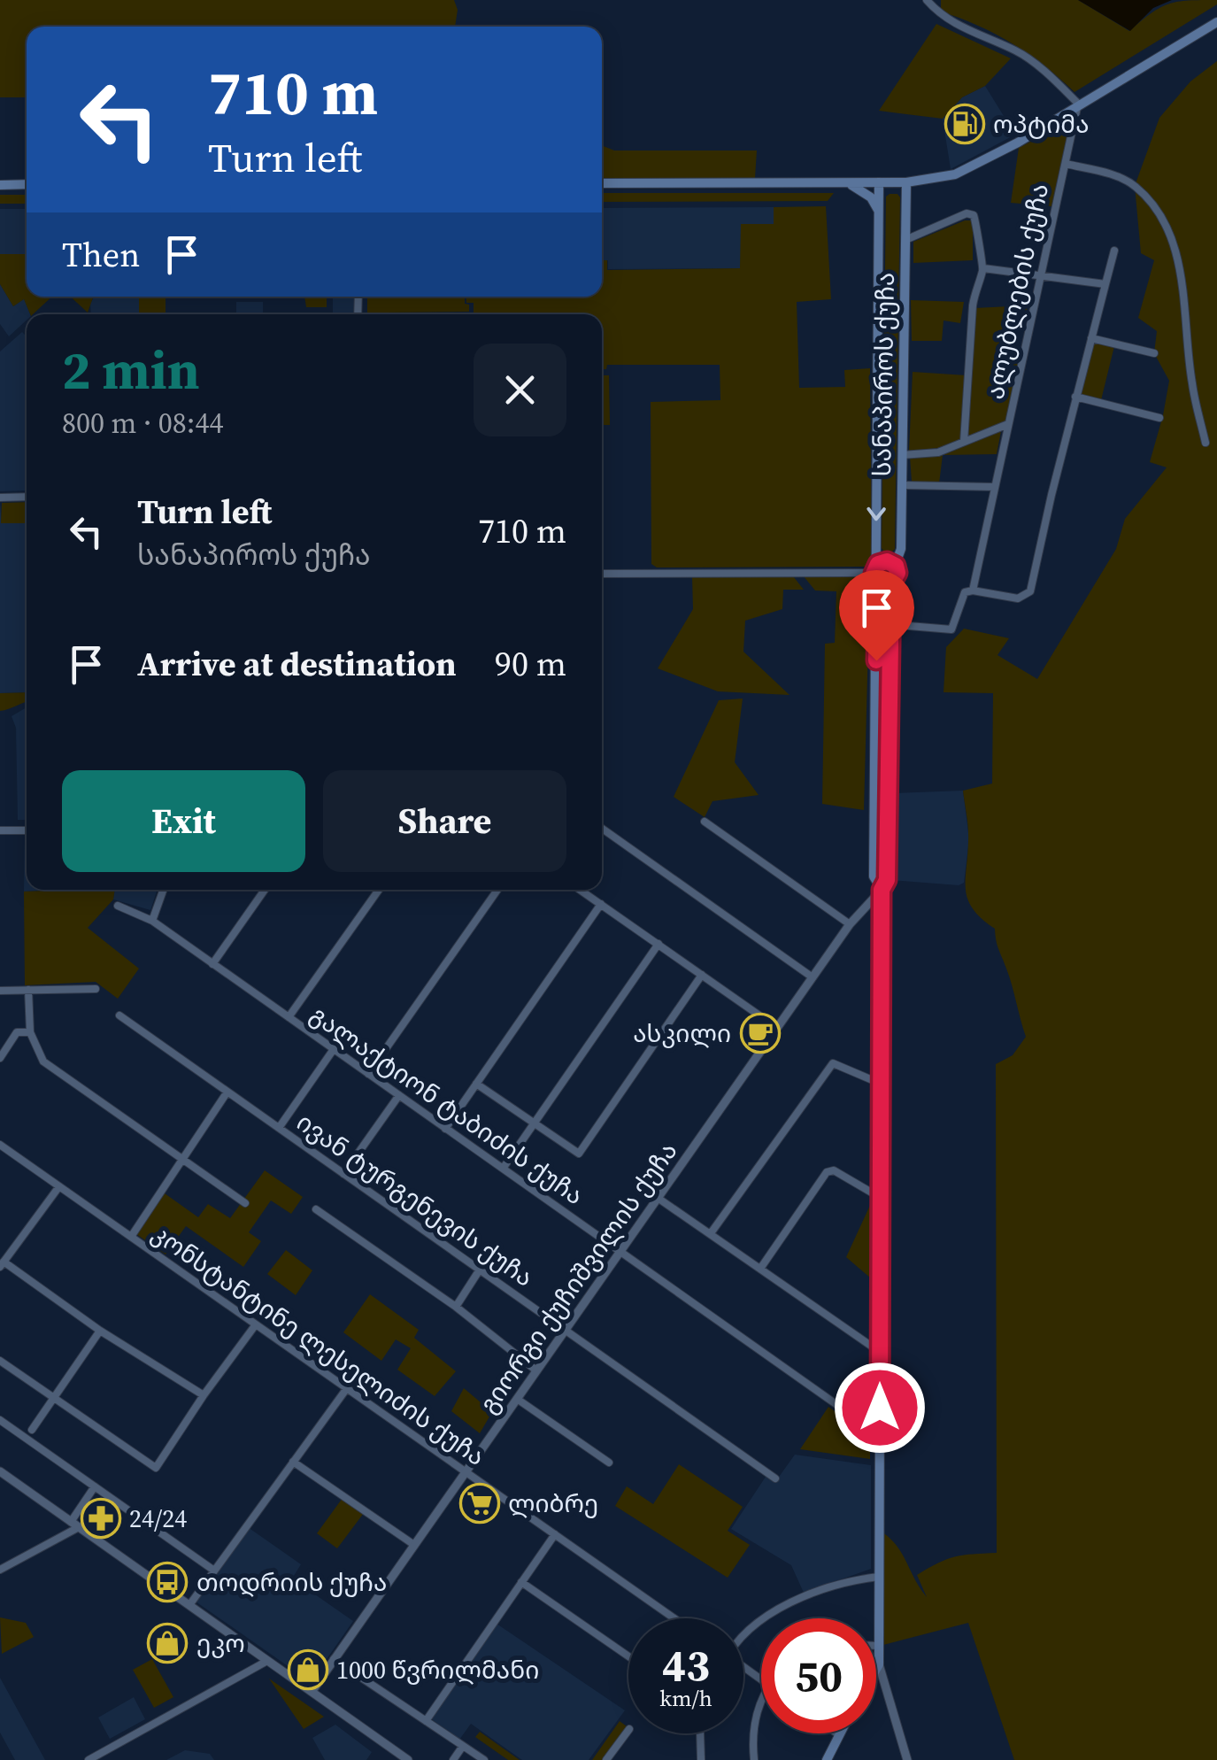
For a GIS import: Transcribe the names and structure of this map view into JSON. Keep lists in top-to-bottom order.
{
  "streets": {
    "main road": ["სანაპიროს ქუჩა"],
    "street": [
      "ალუბლების ქუჩა",
      "გალაქტიონ ტაბიძის ქუჩა",
      "ივან ტურგენევის ქუჩა",
      "გიორგი ქუჩიშვილის ქუჩა",
      "კონსტანტინე ლესელიძის ქუჩა"
    ]
  },
  "crossings": [
    ["ალუბლების ქუჩა", "სანაპიროს ქუჩა"],
    ["სანაპიროს ქუჩა", "გალაქტიონ ტაბიძის ქუჩა"],
    ["სანაპიროს ქუჩა", "გიორგი ქუჩიშვილის ქუჩა"],
    ["გალაქტიონ ტაბიძის ქუჩა", "გიორგი ქუჩიშვილის ქუჩა"],
    ["ივან ტურგენევის ქუჩა", "გიორგი ქუჩიშვილის ქუჩა"],
    ["გიორგი ქუჩიშვილის ქუჩა", "კონსტანტინე ლესელიძის ქუჩა"]
  ],
  "places": {
    "fuel station": ["ოპტიმა"],
    "cafe": ["ასკილი"],
    "supermarket": ["ლიბრე"],
    "pharmacy": ["24/24"],
    "bus stop": ["თოდრიის ქუჩა"],
    "shop": ["ეკო", "1000 წვრილმანი"]
  },
  "page": {
    "turn": ["710 m", "Turn left"],
    "then": "Then",
    "heading": ["2 min", "800 m · 08:44"],
    "list": [
      {
        "name": "Turn left",
        "note": "სანაპიროს ქუჩა",
        "value": "710 m"
      },
      {
        "name": "Arrive at destination",
        "value": "90 m"
      }
    ],
    "buttons": ["Exit", "Share"],
    "speed": "43 km/h",
    "limit": "50"
  }
}
